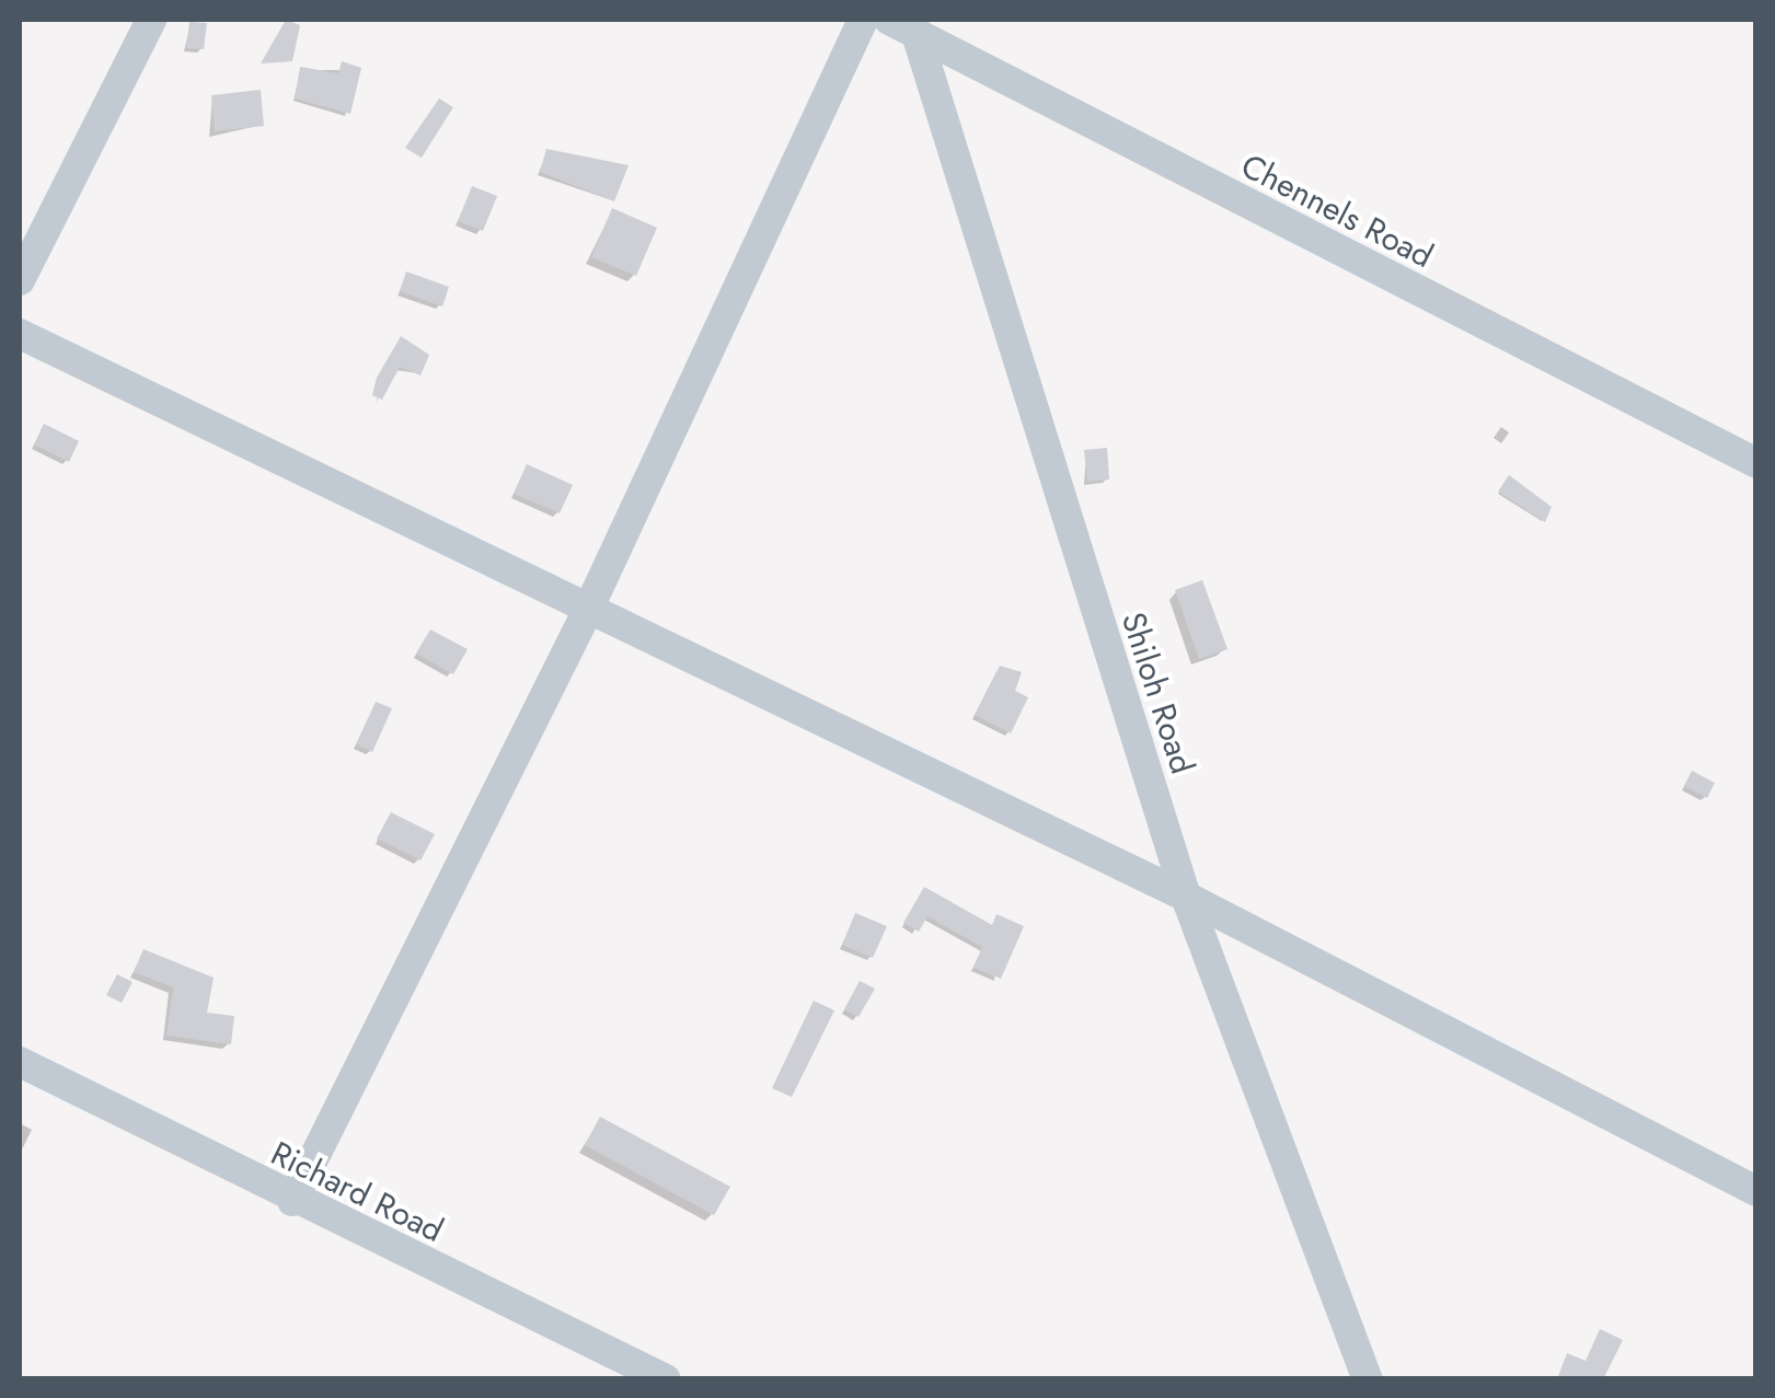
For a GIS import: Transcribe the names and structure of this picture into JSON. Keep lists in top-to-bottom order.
{
  "streets": {
    "street": ["Chennels Road", "Shiloh Road", "Richard Road"]
  },
  "crossings": [
    ["Chennels Road", "Shiloh Road"]
  ]
}
